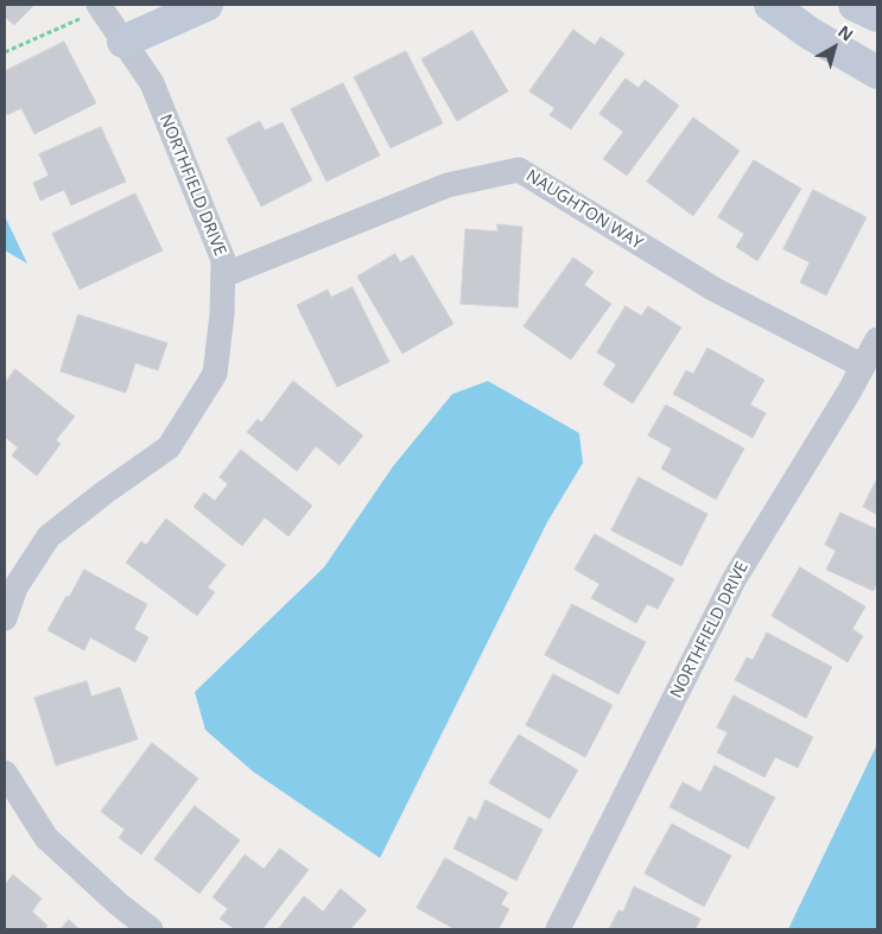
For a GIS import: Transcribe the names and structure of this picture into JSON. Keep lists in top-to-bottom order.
{
  "streets": {
    "street": ["NORTHFIELD DRIVE", "NAUGHTON WAY"]
  },
  "crossings": [
    ["NORTHFIELD DRIVE", "NAUGHTON WAY"]
  ],
  "north": "top right"
}
